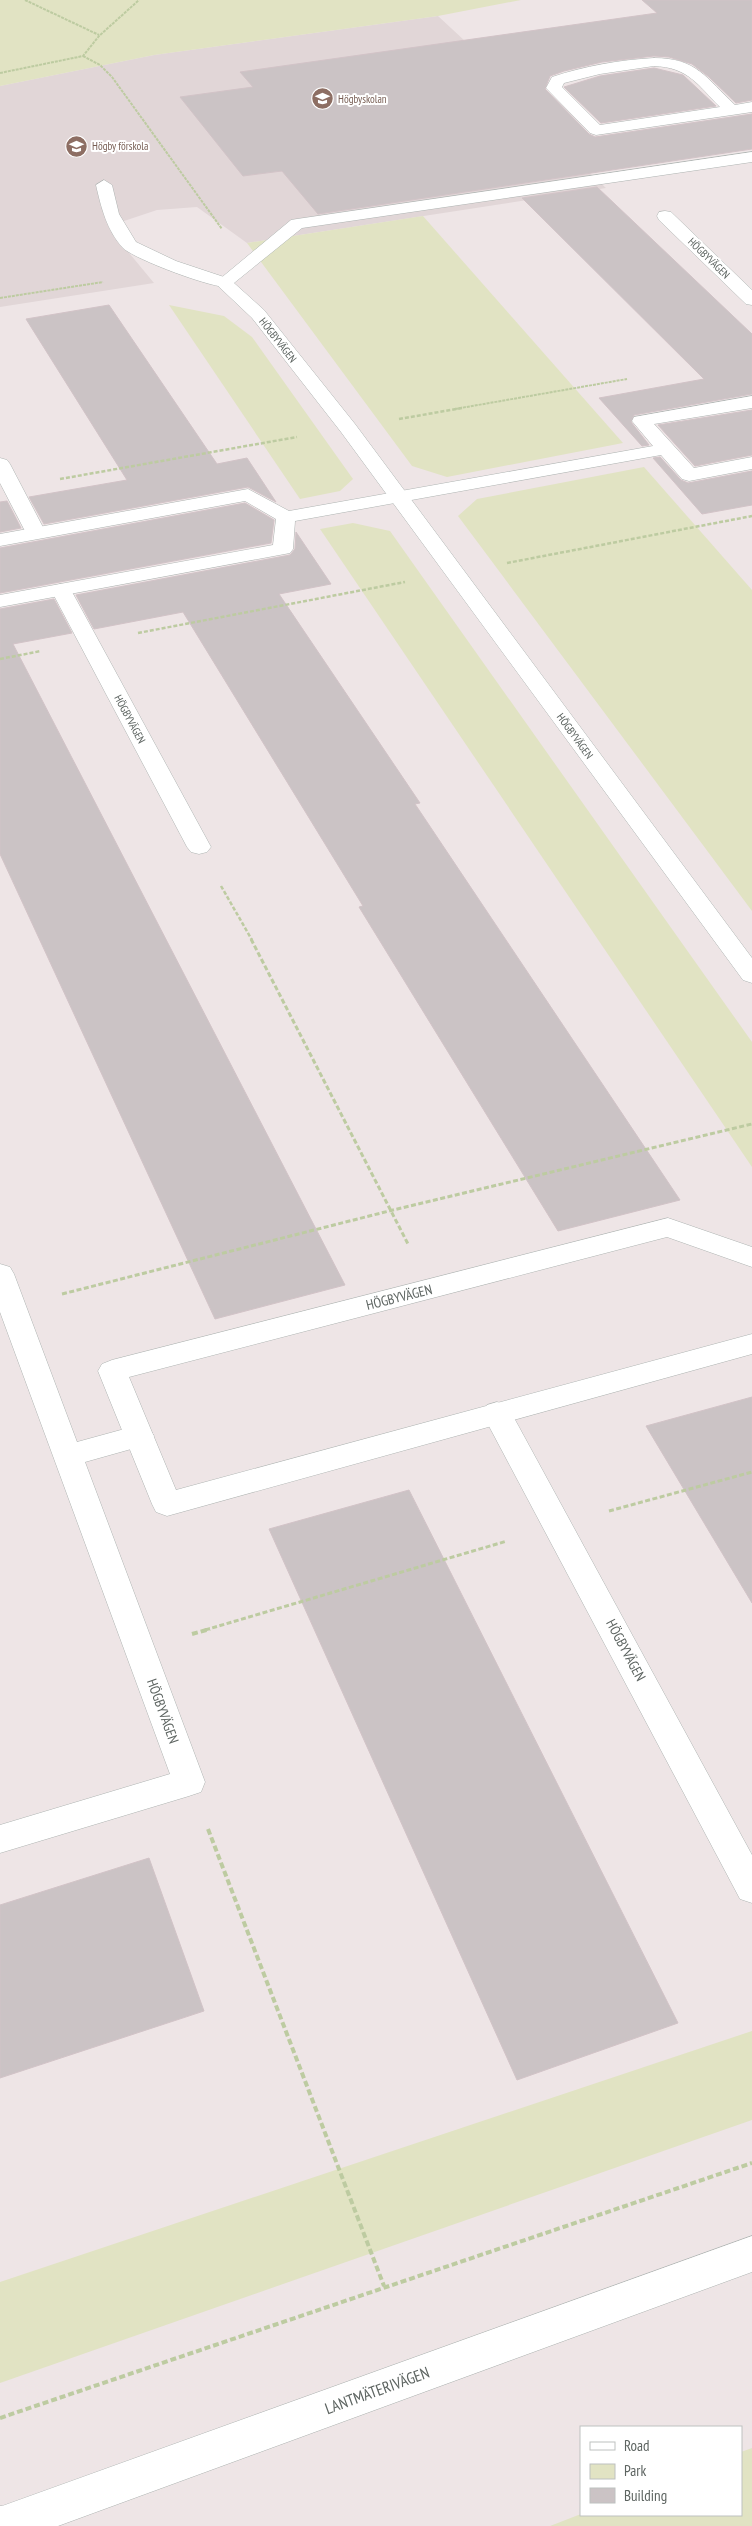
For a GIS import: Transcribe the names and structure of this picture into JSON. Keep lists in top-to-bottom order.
{
  "streets": {
    "street": ["HÖGBYVÄGEN", "LANTMÄTERIVÄGEN"]
  },
  "places": {
    "school or university": ["Högbyskolan", "Högby förskola"]
  },
  "legend": ["Road", "Park", "Building"]
}
